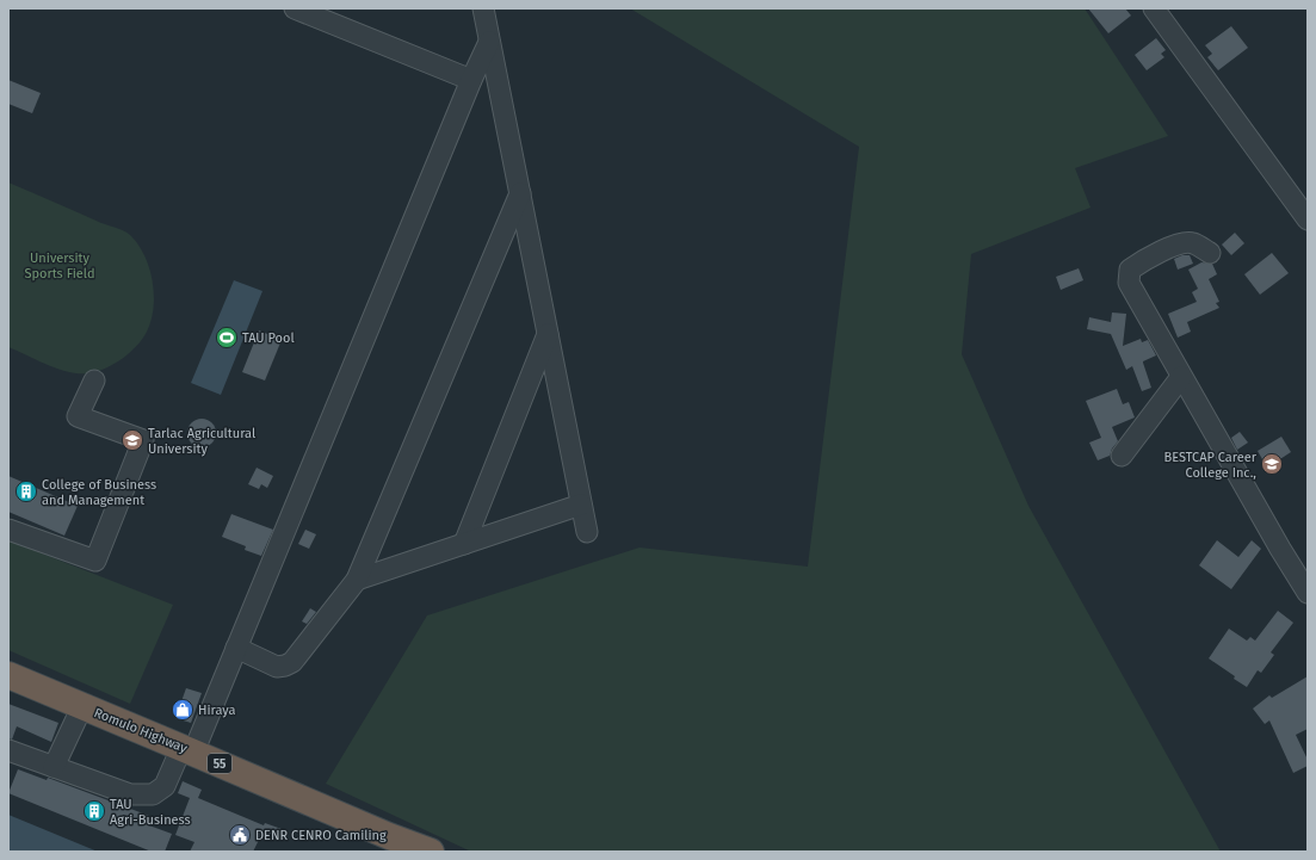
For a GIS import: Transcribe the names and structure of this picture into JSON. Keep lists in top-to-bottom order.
{
  "streets": {
    "highway": ["Romulo Highway", "55"]
  },
  "parks": ["University Sports Field"],
  "places": {
    "sports": ["TAU Pool"],
    "school or university": ["Tarlac Agricultural University", "BESTCAP Career College Inc.,"],
    "building": ["College of Business and Management", "TAU Agri-Business"],
    "shop": ["Hiraya"],
    "public building": ["DENR CENRO Camiling"]
  }
}
